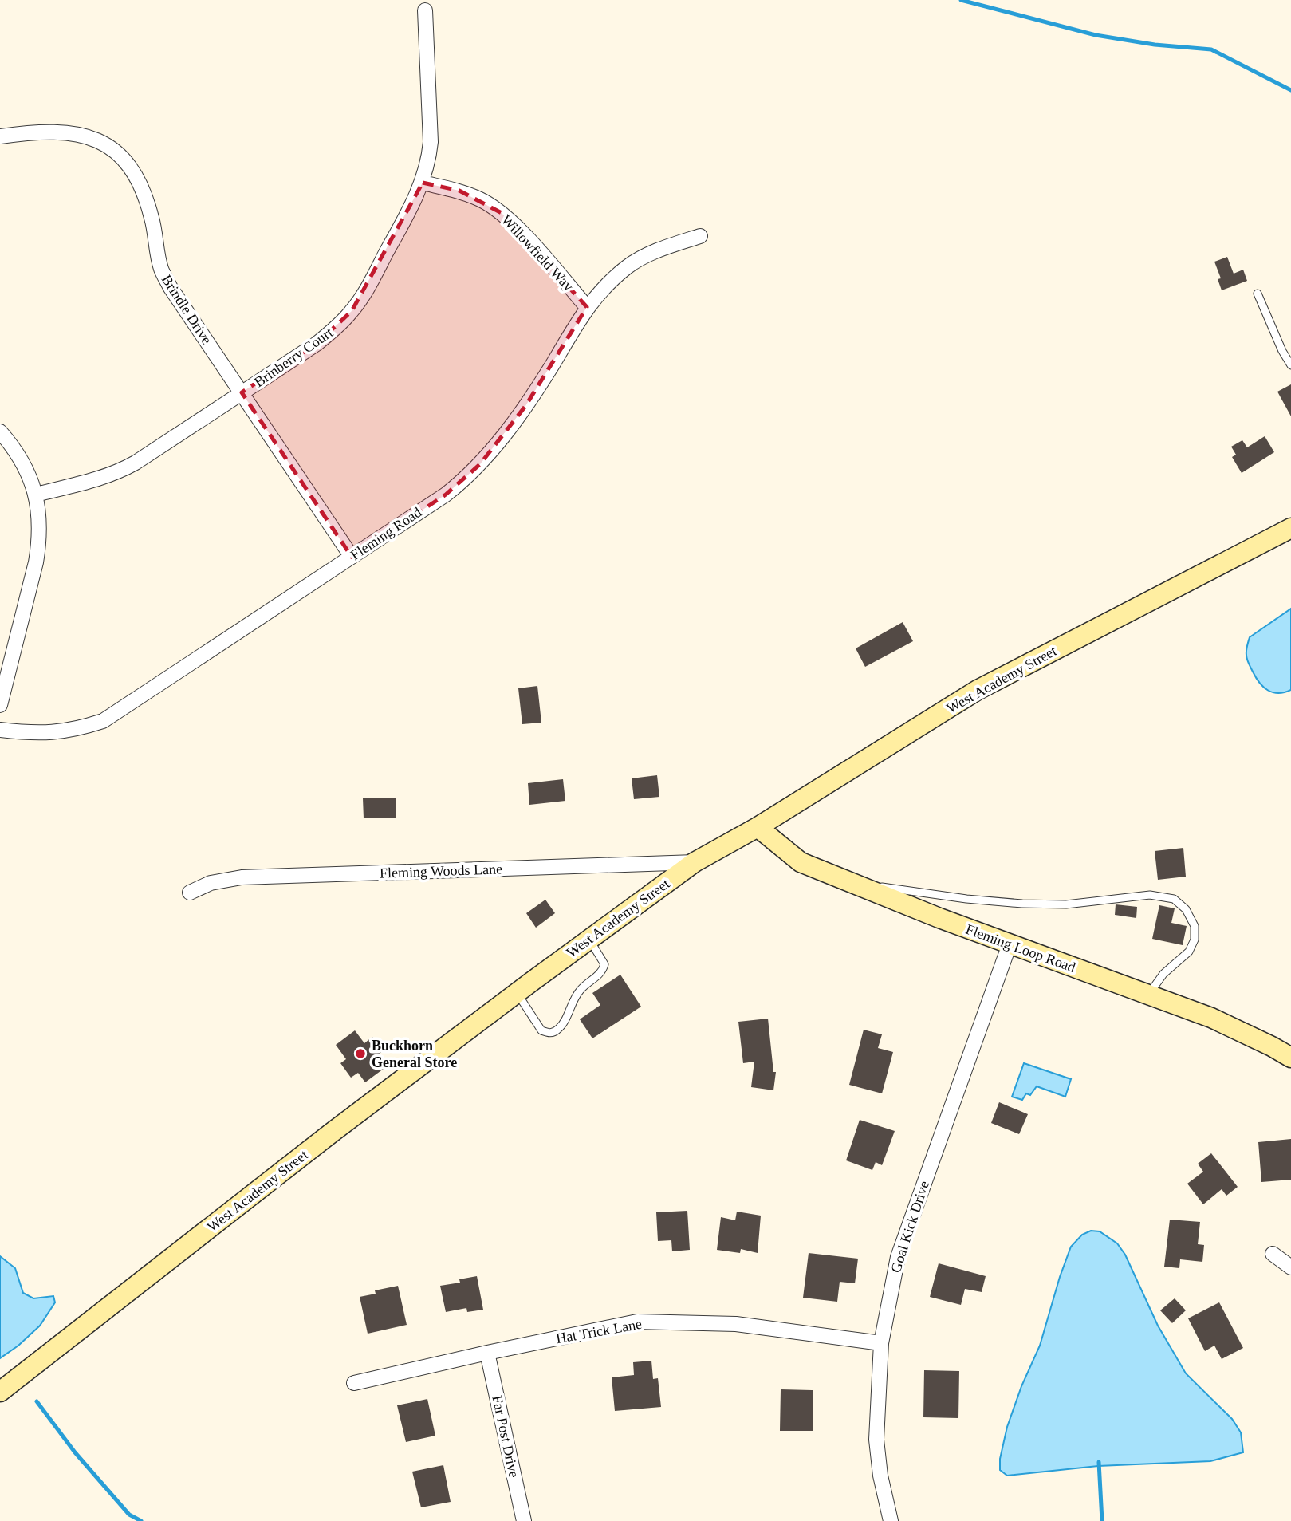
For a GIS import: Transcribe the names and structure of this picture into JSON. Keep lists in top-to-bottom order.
{
  "streets": {
    "main road": ["West Academy Street", "Fleming Loop Road"],
    "street": [
      "Willowfield Way",
      "Brindle Drive",
      "Brinberry Court",
      "Fleming Road",
      "Fleming Woods Lane",
      "Goal Kick Drive",
      "Hat Trick Lane",
      "Far Post Drive"
    ]
  },
  "crossings": [
    ["Willowfield Way", "Brinberry Court"],
    ["Willowfield Way", "Fleming Road"],
    ["Brindle Drive", "Brinberry Court"],
    ["Brindle Drive", "Fleming Road"],
    ["West Academy Street", "Fleming Woods Lane"],
    ["West Academy Street", "Fleming Loop Road"],
    ["Fleming Loop Road", "Goal Kick Drive"],
    ["Goal Kick Drive", "Hat Trick Lane"],
    ["Hat Trick Lane", "Far Post Drive"]
  ],
  "places": ["Buckhorn General Store"]
}
